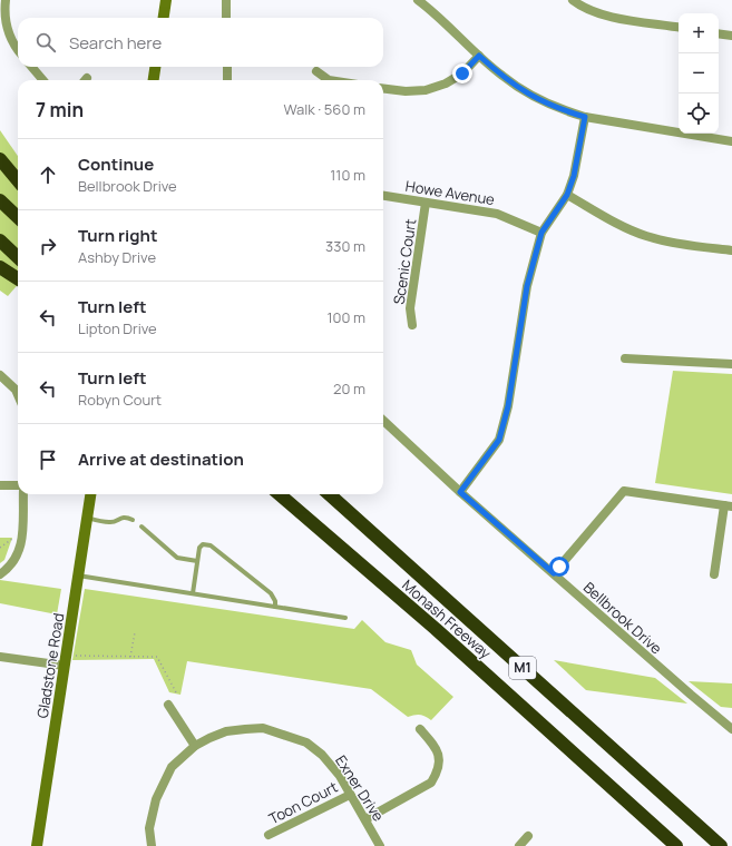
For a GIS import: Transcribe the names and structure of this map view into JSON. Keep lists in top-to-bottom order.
{
  "streets": {
    "highway": ["Monash Freeway", "M1"],
    "main road": ["Gladstone Road"],
    "street": [
      "Howe Avenue",
      "Scenic Court",
      "Bellbrook Drive",
      "Exner Drive",
      "Toon Court"
    ]
  },
  "crossings": [
    ["Howe Avenue", "Scenic Court"],
    ["Exner Drive", "Toon Court"]
  ],
  "page": {
    "map_buttons": ["+", "−"],
    "search": "Search here",
    "heading": ["7 min", "Walk · 560 m"],
    "list": [
      ["Continue", "Bellbrook Drive", "110 m"],
      ["Turn right", "Ashby Drive", "330 m"],
      ["Turn left", "Lipton Drive", "100 m"],
      ["Turn left", "Robyn Court", "20 m"],
      "Arrive at destination"
    ]
  }
}
